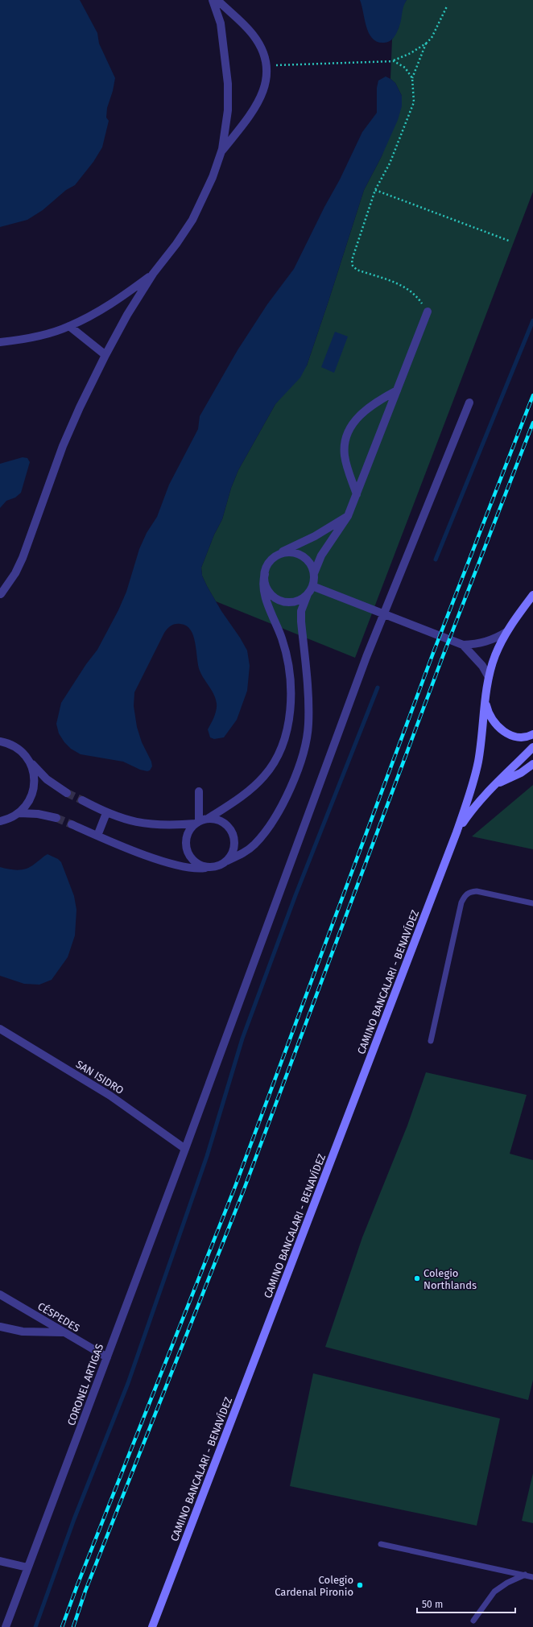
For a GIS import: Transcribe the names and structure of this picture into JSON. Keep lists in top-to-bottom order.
{
  "streets": {
    "main road": ["CAMINO BANCALARI - BENAVÍDEZ"],
    "street": ["SAN ISIDRO", "CÉSPEDES", "CORONEL ARTIGAS"]
  },
  "crossings": [
    ["SAN ISIDRO", "CORONEL ARTIGAS"],
    ["CÉSPEDES", "CORONEL ARTIGAS"]
  ],
  "places": ["Colegio Northlands", "Colegio Cardenal Pironio"],
  "scale_bar": "50 m"
}
